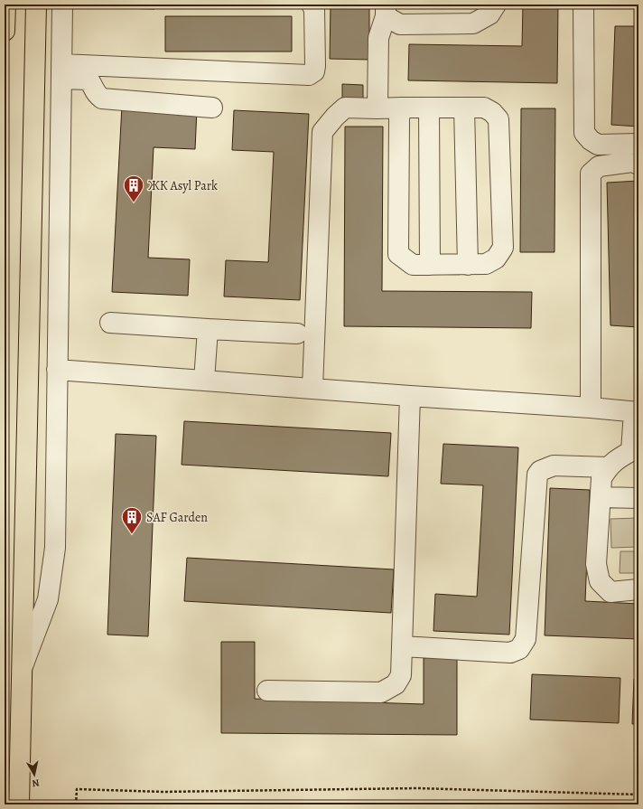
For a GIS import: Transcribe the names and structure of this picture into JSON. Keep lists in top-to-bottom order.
{
  "places": {
    "building": ["ЖК Asyl Park", "SAF Garden"]
  },
  "north": "bottom"
}
